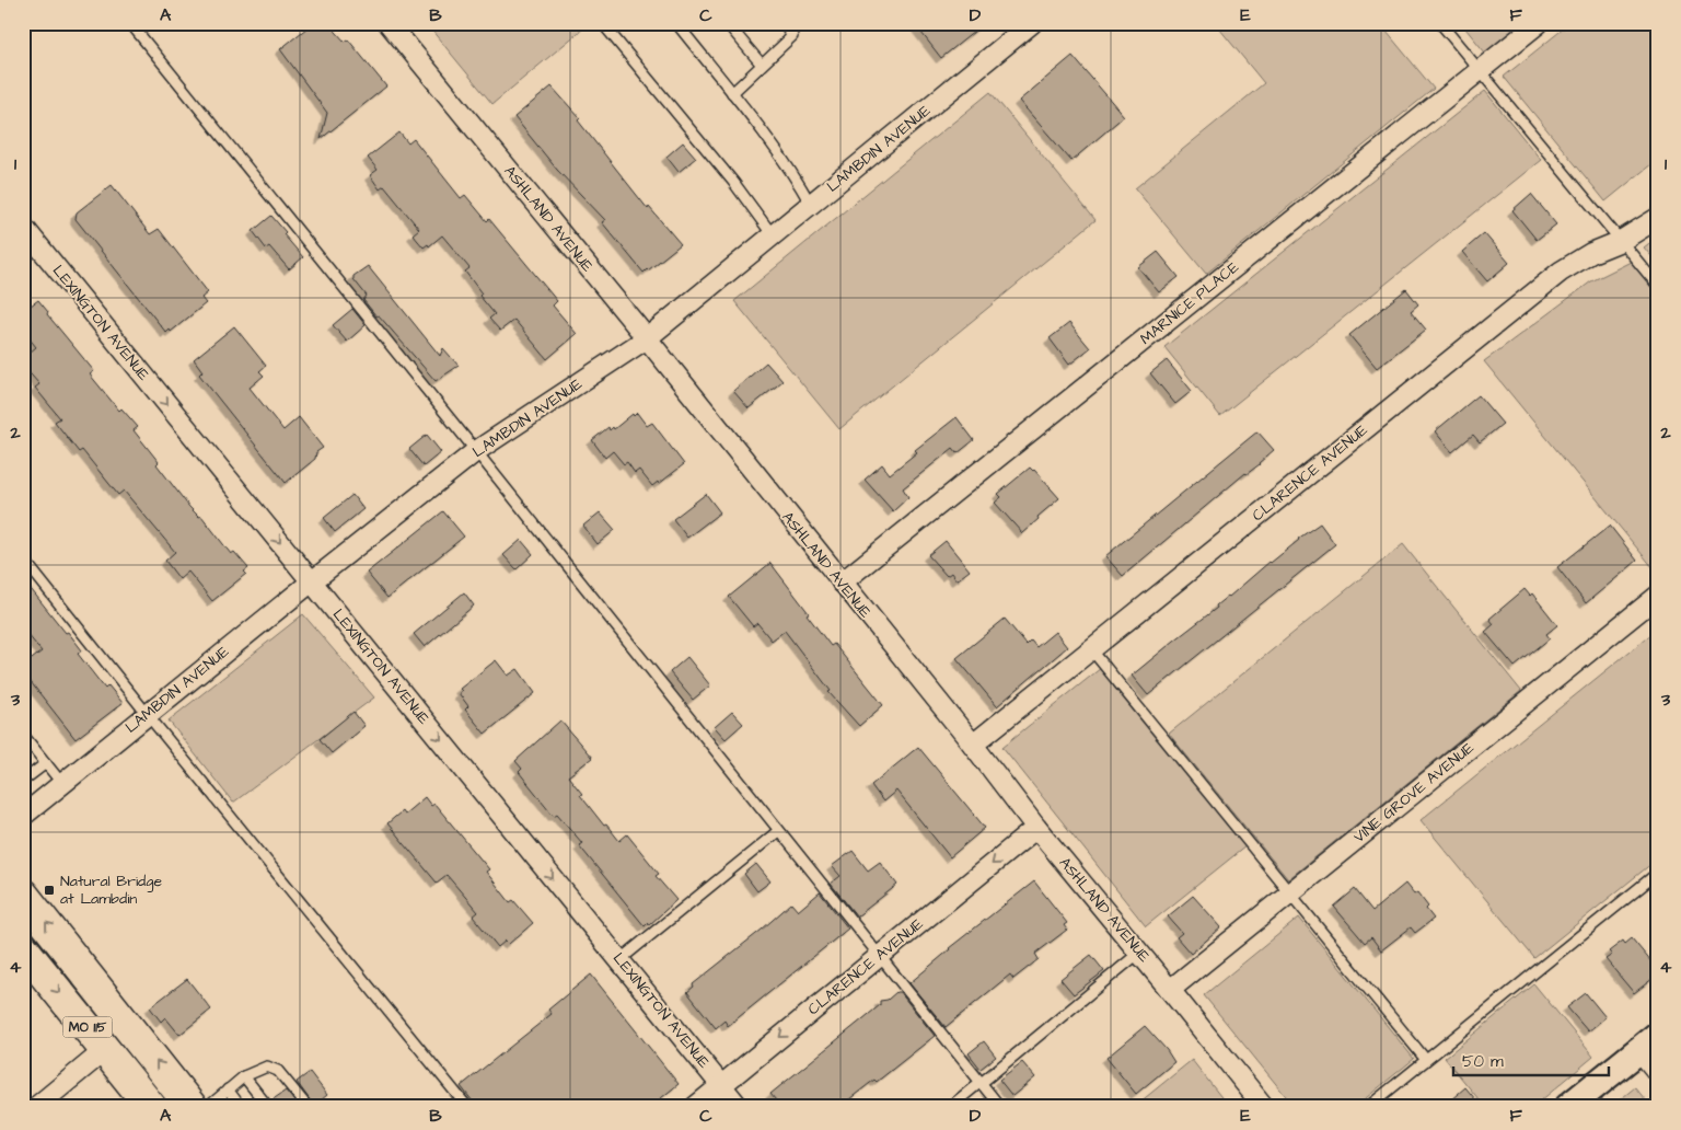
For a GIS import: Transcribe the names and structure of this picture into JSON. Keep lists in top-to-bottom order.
{
  "streets": {
    "main road": ["MO 115"],
    "street": [
      "LAMBDIN AVENUE",
      "ASHLAND AVENUE",
      "MARNICE PLACE",
      "LEXINGTON AVENUE",
      "CLARENCE AVENUE",
      "VINE GROVE AVENUE"
    ]
  },
  "crossings": [
    ["LAMBDIN AVENUE", "ASHLAND AVENUE"],
    ["LAMBDIN AVENUE", "LEXINGTON AVENUE"],
    ["ASHLAND AVENUE", "MARNICE PLACE"],
    ["ASHLAND AVENUE", "CLARENCE AVENUE"],
    ["ASHLAND AVENUE", "VINE GROVE AVENUE"],
    ["LEXINGTON AVENUE", "CLARENCE AVENUE"]
  ],
  "one_way": ["LEXINGTON AVENUE"],
  "places": {
    "transit": ["Natural Bridge at Lambdin"]
  },
  "scale_bar": "50 m",
  "grid": {
    "columns": [
      "A",
      "B",
      "C",
      "D",
      "E",
      "F"
    ],
    "rows": [
      "1",
      "2",
      "3",
      "4"
    ]
  }
}
